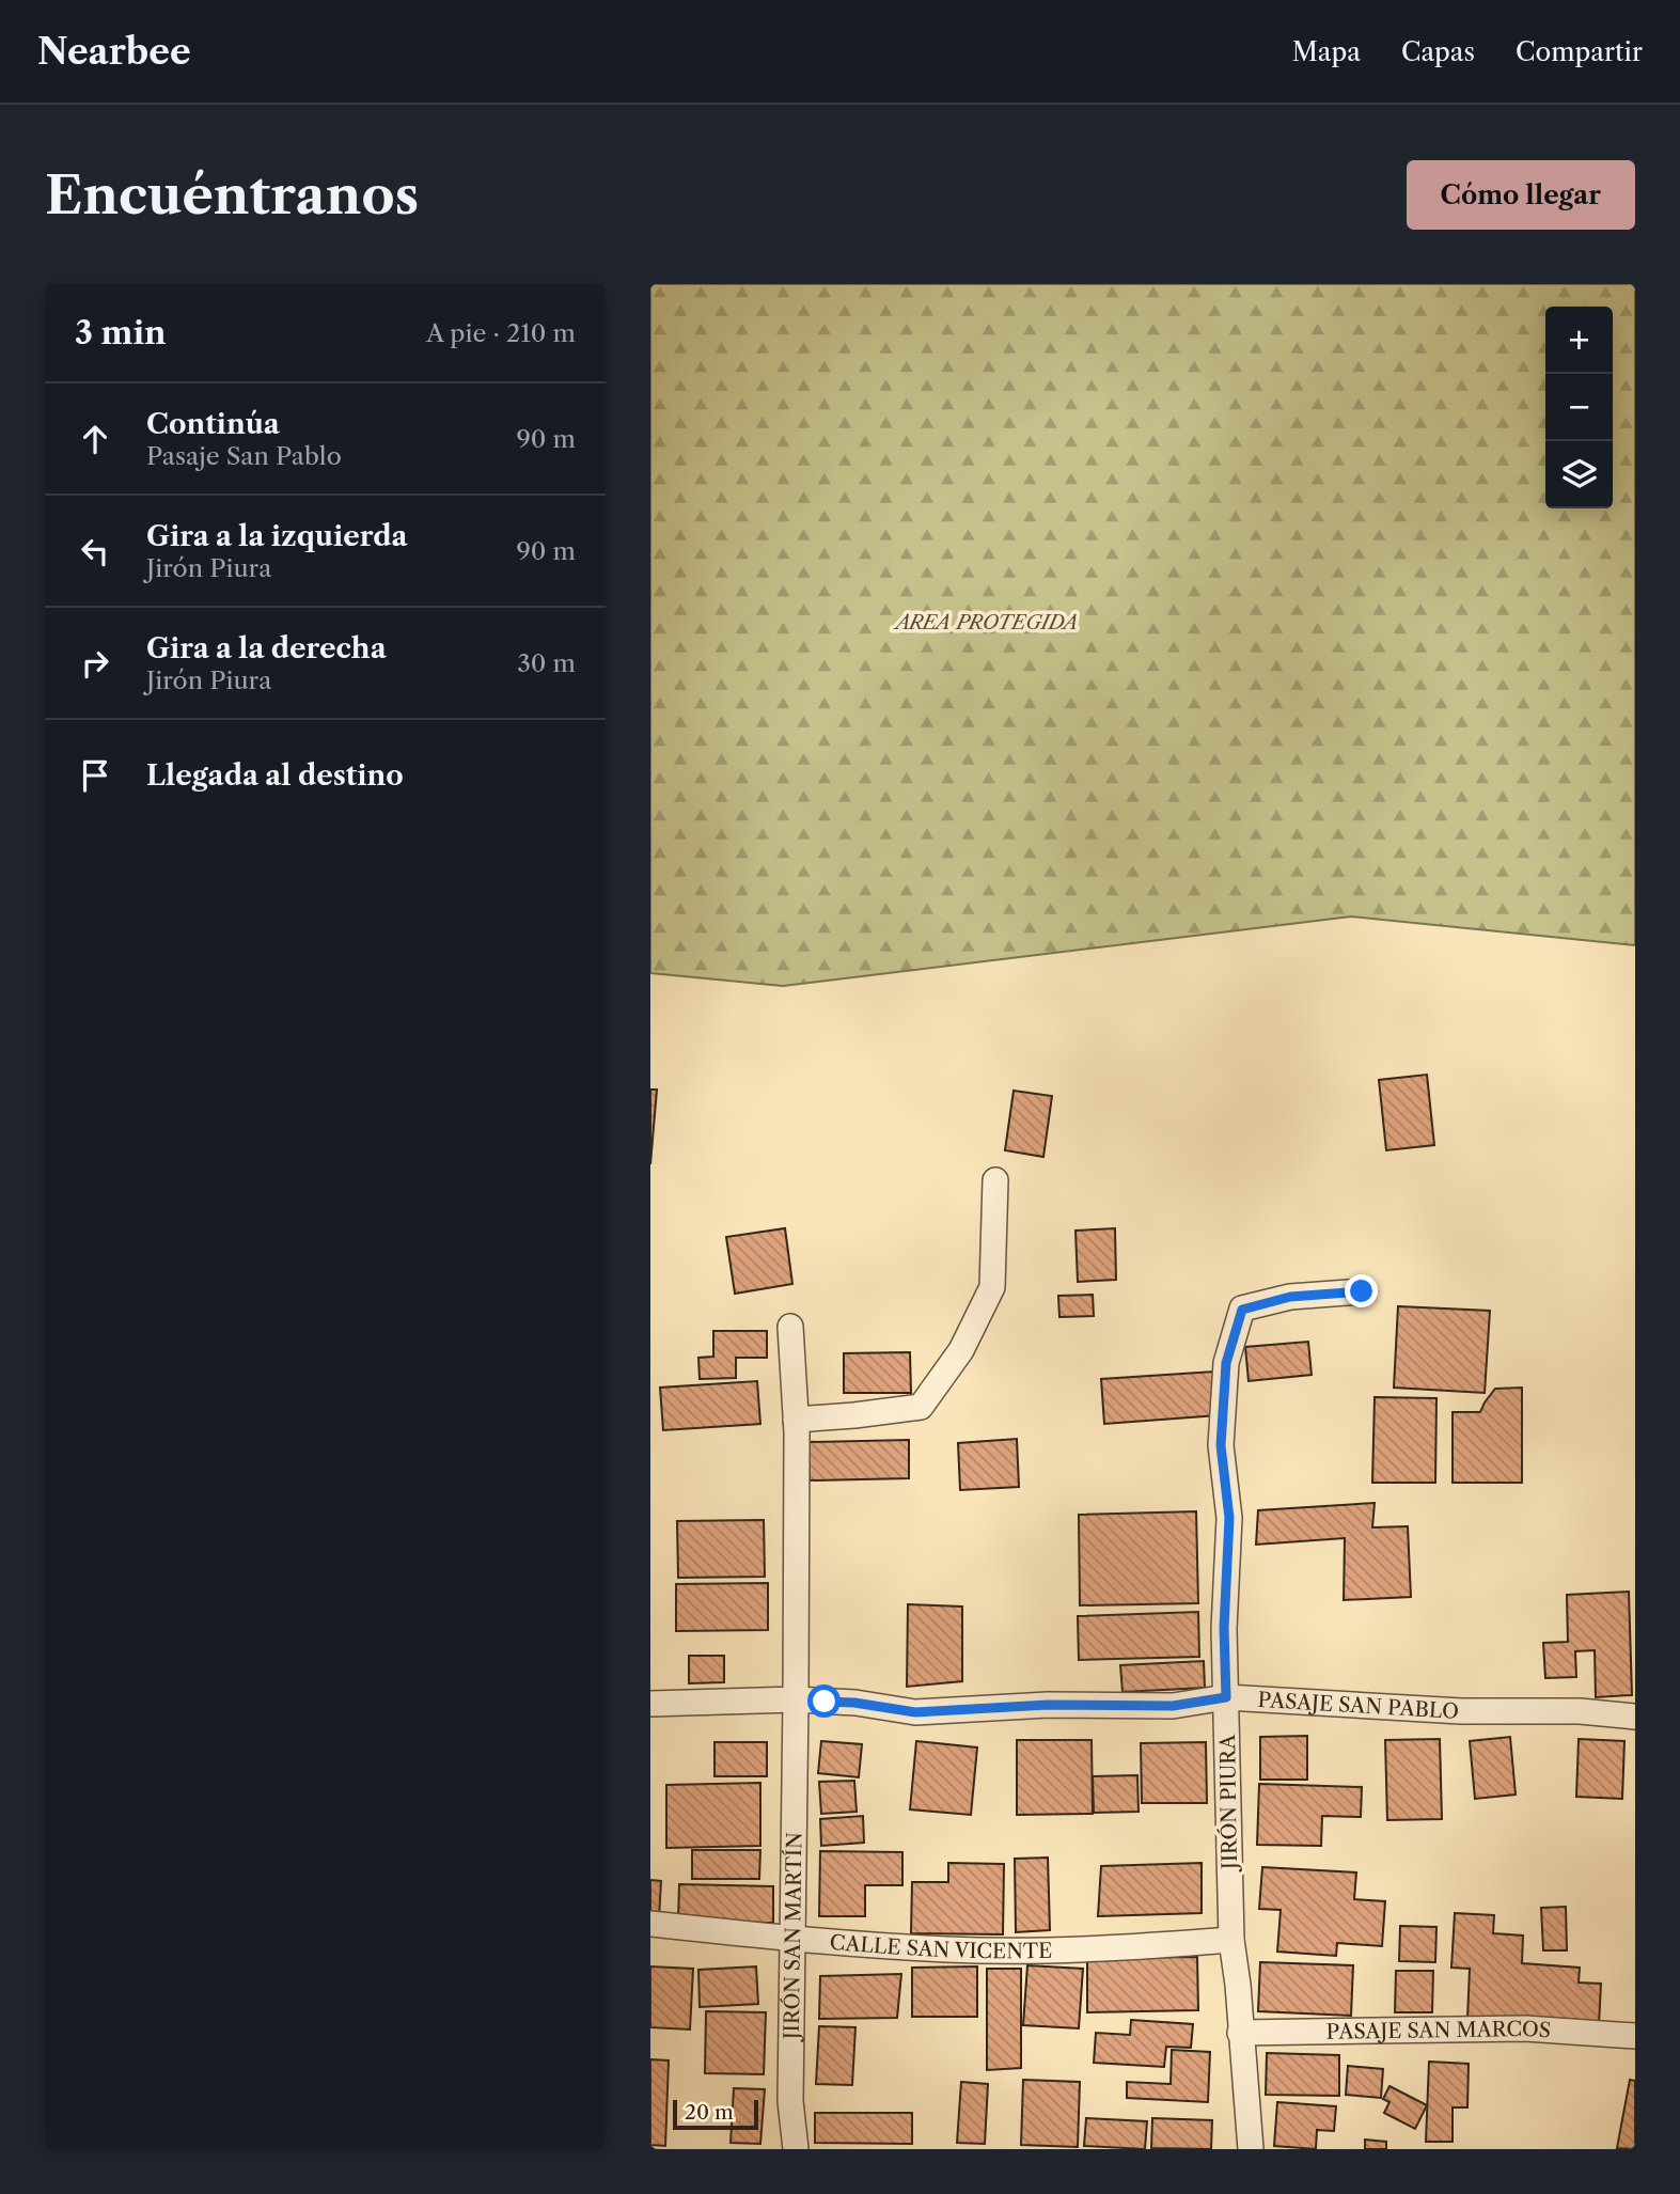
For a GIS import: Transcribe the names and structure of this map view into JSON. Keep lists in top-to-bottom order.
{
  "streets": {
    "street": [
      "PASAJE SAN PABLO",
      "JIRÓN PIURA",
      "JIRÓN SAN MARTÍN",
      "CALLE SAN VICENTE",
      "PASAJE SAN MARCOS"
    ]
  },
  "crossings": [
    ["PASAJE SAN PABLO", "JIRÓN PIURA"],
    ["PASAJE SAN PABLO", "JIRÓN SAN MARTÍN"],
    ["JIRÓN PIURA", "CALLE SAN VICENTE"],
    ["JIRÓN PIURA", "PASAJE SAN MARCOS"],
    ["JIRÓN SAN MARTÍN", "CALLE SAN VICENTE"]
  ],
  "parks": ["AREA PROTEGIDA"],
  "scale_bar": "20 m",
  "page": {
    "header": "Nearbee",
    "nav": ["Mapa", "Capas", "Compartir"],
    "buttons": "Cómo llegar",
    "title": "Encuéntranos",
    "heading": ["3 min", "A pie · 210 m"],
    "map_buttons": ["+", "−"],
    "list": [
      ["Continúa", "Pasaje San Pablo", "90 m"],
      ["Gira a la izquierda", "Jirón Piura", "90 m"],
      ["Gira a la derecha", "Jirón Piura", "30 m"],
      "Llegada al destino"
    ],
    "scale": "20 m"
  }
}
